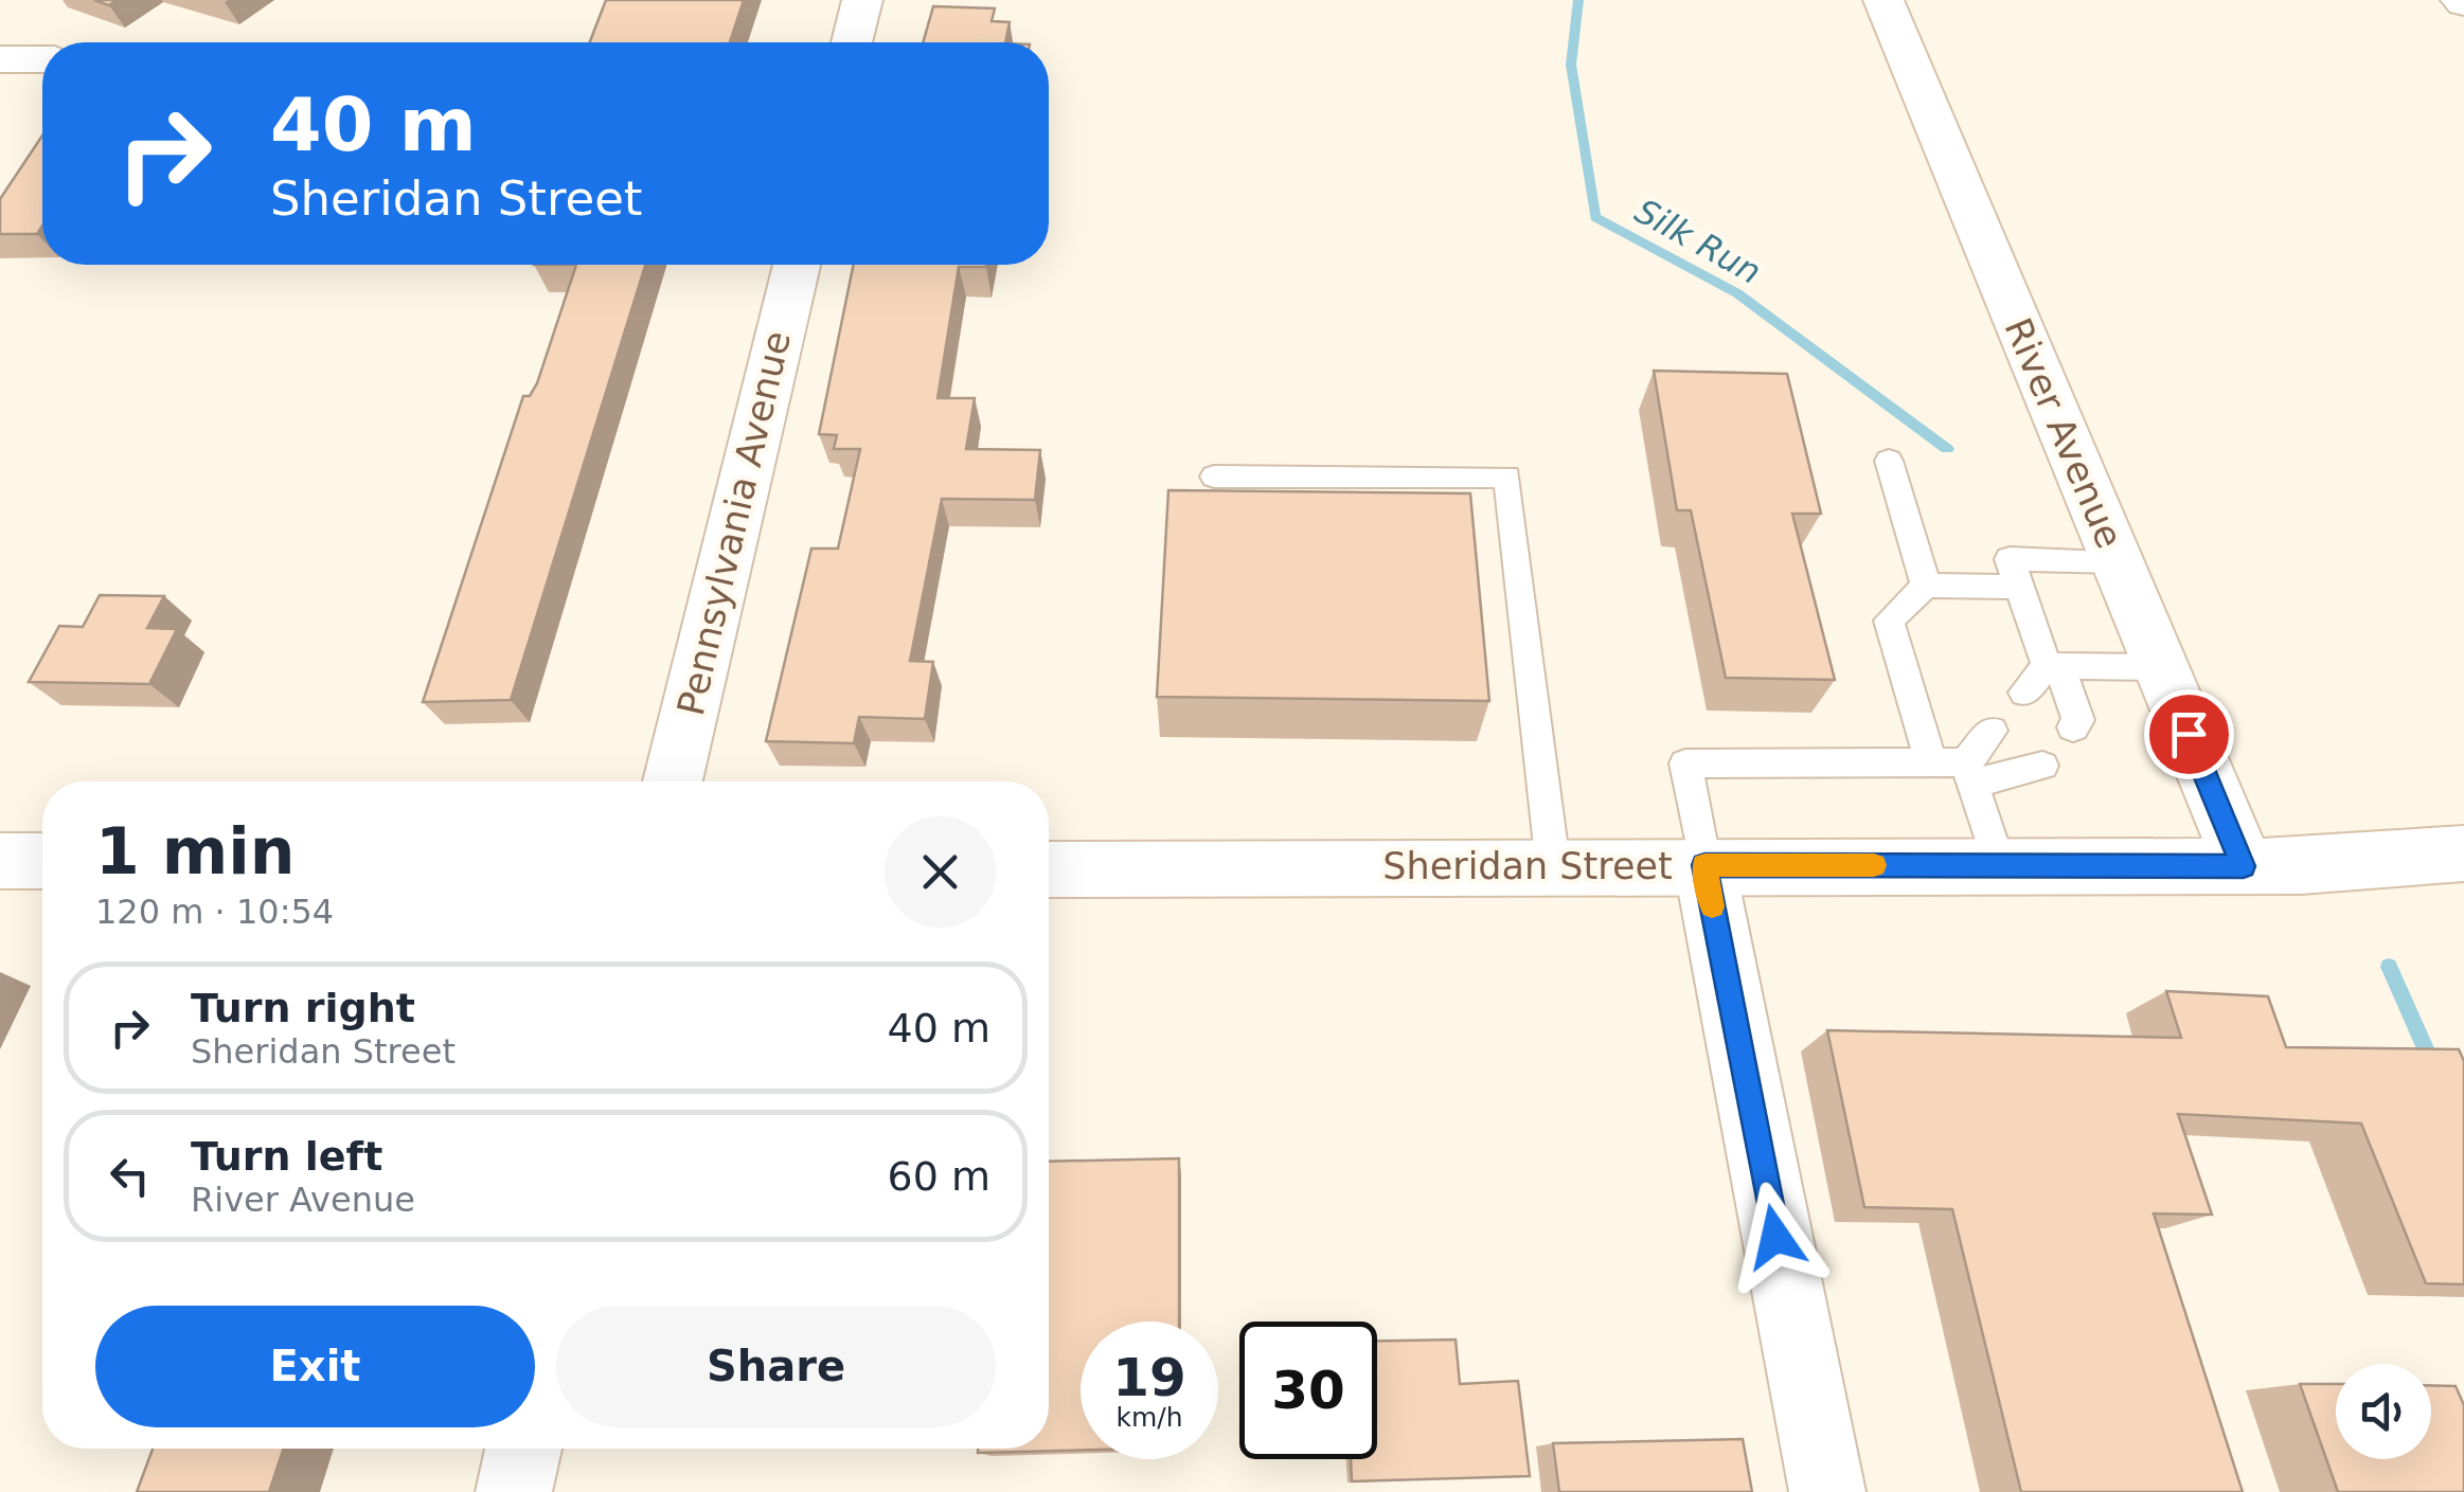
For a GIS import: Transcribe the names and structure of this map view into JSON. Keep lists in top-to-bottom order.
{
  "streets": {
    "street": ["River Avenue", "Pennsylvania Avenue", "Sheridan Street"]
  },
  "crossings": [
    ["River Avenue", "Sheridan Street"]
  ],
  "water": ["Silk Run"],
  "page": {
    "turn": ["40 m", "Sheridan Street"],
    "heading": ["1 min", "120 m · 10:54"],
    "list": [
      {
        "name": "Turn right",
        "note": "Sheridan Street",
        "value": "40 m"
      },
      {
        "name": "Turn left",
        "note": "River Avenue",
        "value": "60 m"
      }
    ],
    "buttons": ["Exit", "Share"],
    "speed": "19 km/h",
    "limit": "30"
  }
}
